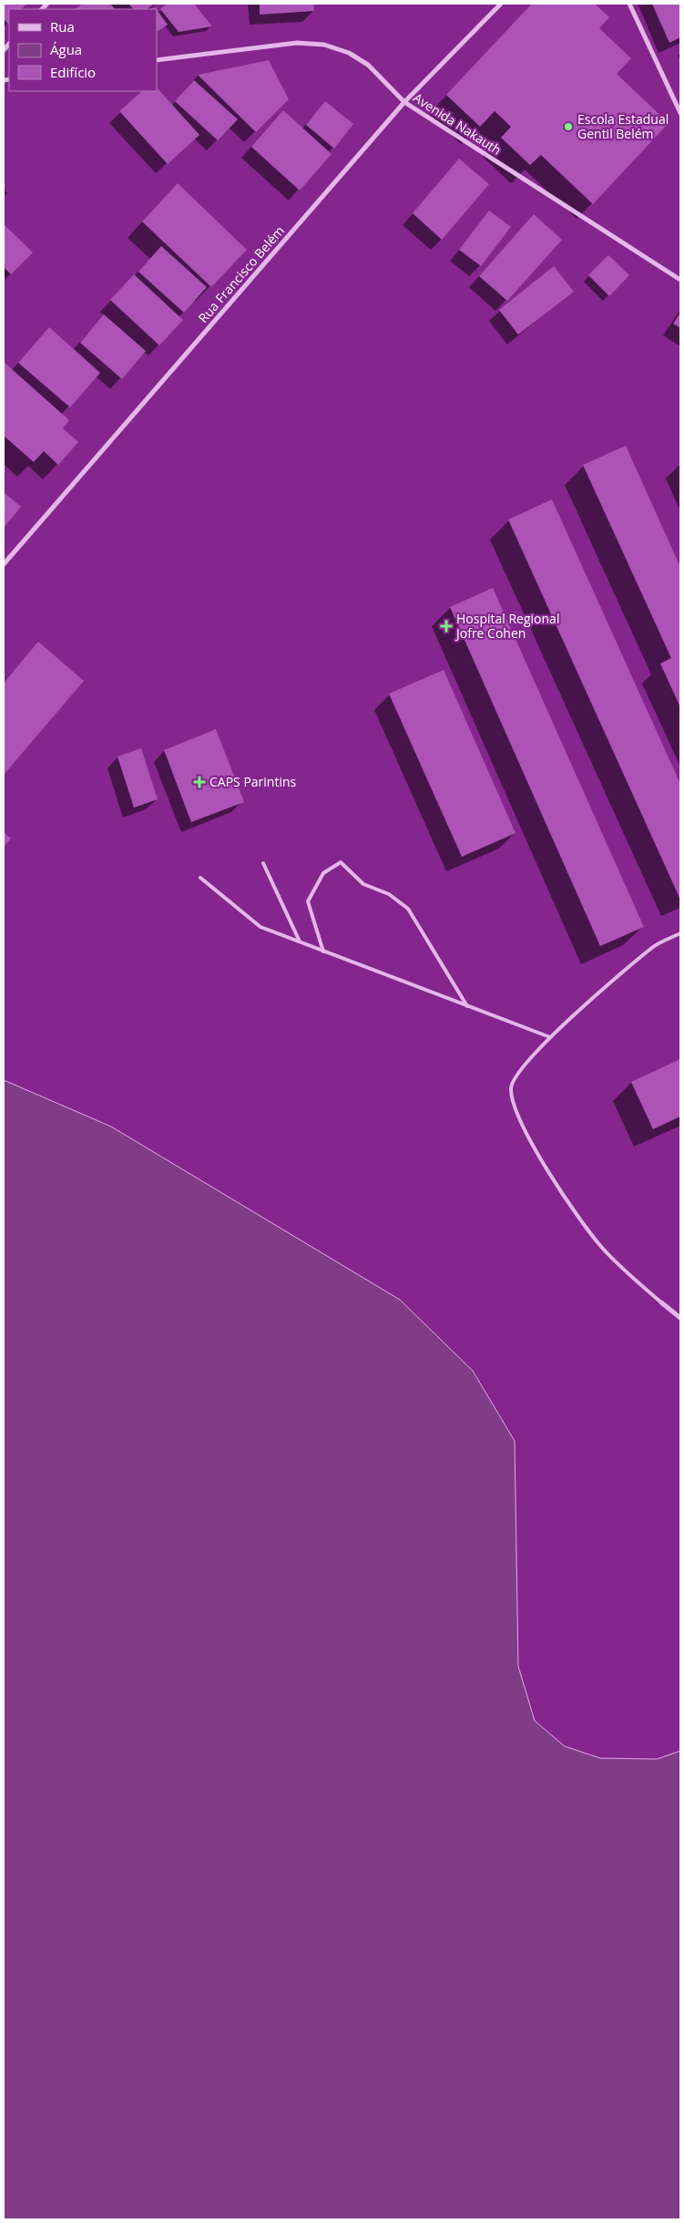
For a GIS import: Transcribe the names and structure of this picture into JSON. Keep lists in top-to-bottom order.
{
  "streets": {
    "street": ["Avenida Nakauth", "Rua Francisco Belém"]
  },
  "crossings": [
    ["Avenida Nakauth", "Rua Francisco Belém"]
  ],
  "places": {
    "other": ["Escola Estadual Gentil Belém"],
    "health": ["Hospital Regional Jofre Cohen", "CAPS Parintins"]
  },
  "legend": ["Rua", "Água", "Edifício"]
}
